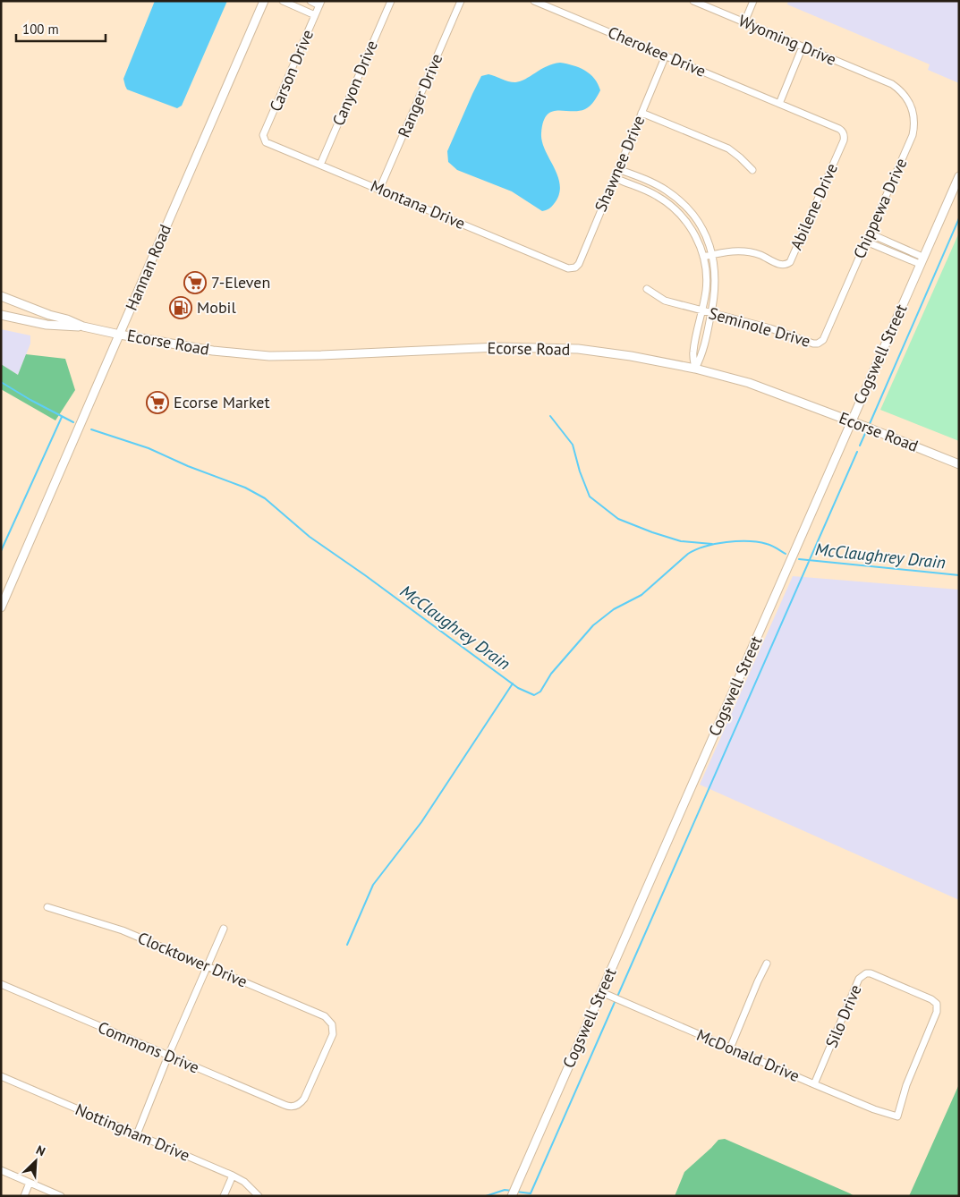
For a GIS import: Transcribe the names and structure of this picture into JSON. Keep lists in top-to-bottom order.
{
  "streets": {
    "street": [
      "Wyoming Drive",
      "Cherokee Drive",
      "Carson Drive",
      "Canyon Drive",
      "Ranger Drive",
      "Shawnee Drive",
      "Montana Drive",
      "Abilene Drive",
      "Chippewa Drive",
      "Hannan Road",
      "Seminole Drive",
      "Ecorse Road",
      "Cogswell Street",
      "Clocktower Drive",
      "Silo Drive",
      "Commons Drive",
      "McDonald Drive",
      "Nottingham Drive"
    ]
  },
  "crossings": [
    ["Wyoming Drive", "Chippewa Drive"],
    ["Cherokee Drive", "Shawnee Drive"],
    ["Cherokee Drive", "Abilene Drive"],
    ["Carson Drive", "Montana Drive"],
    ["Canyon Drive", "Montana Drive"],
    ["Ranger Drive", "Montana Drive"],
    ["Shawnee Drive", "Montana Drive"],
    ["Chippewa Drive", "Seminole Drive"],
    ["Hannan Road", "Ecorse Road"],
    ["Ecorse Road", "Cogswell Street"],
    ["Cogswell Street", "McDonald Drive"],
    ["Clocktower Drive", "Commons Drive"],
    ["Silo Drive", "McDonald Drive"]
  ],
  "water": ["McClaughrey Drain"],
  "places": {
    "supermarket": ["7-Eleven", "Ecorse Market"],
    "fuel station": ["Mobil"]
  },
  "scale_bar": "100 m",
  "north": "top right"
}
